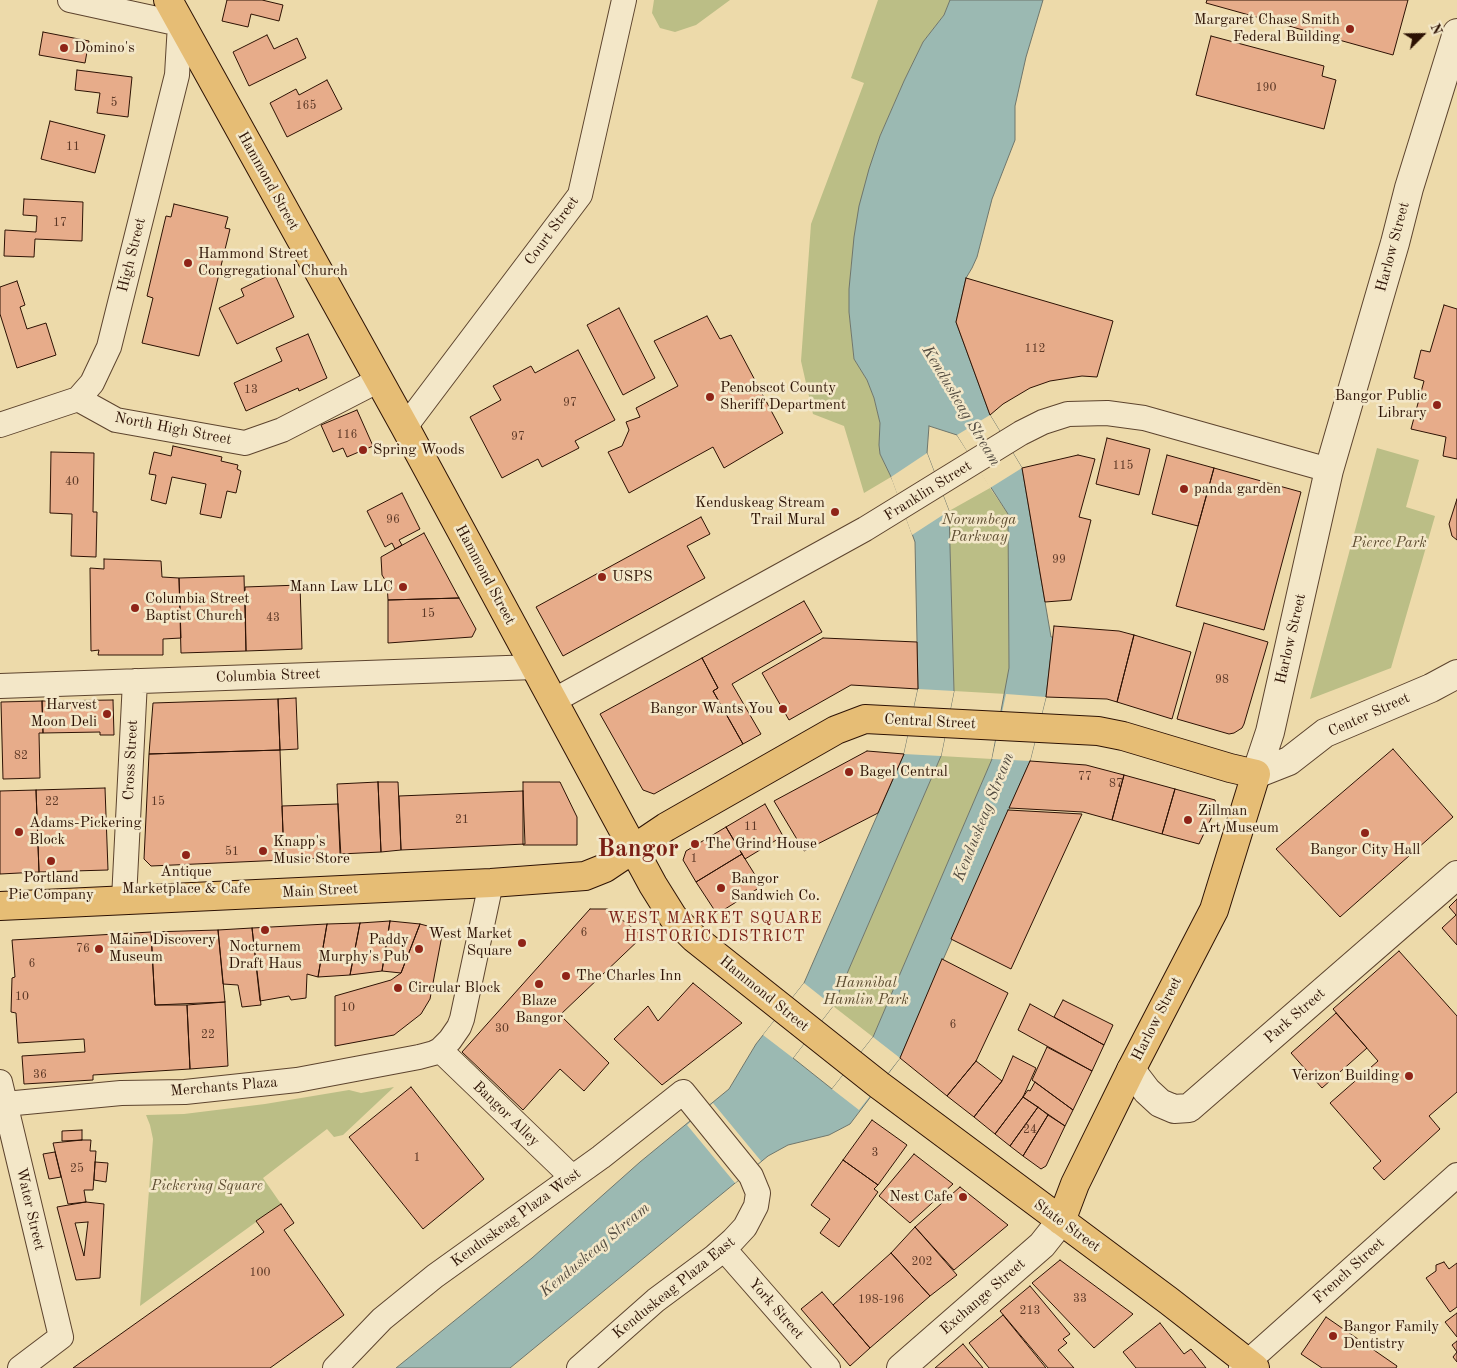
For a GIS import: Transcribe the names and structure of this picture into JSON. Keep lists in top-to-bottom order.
{
  "streets": {
    "main road": [
      "Hammond Street",
      "Harlow Street",
      "Central Street",
      "Main Street",
      "State Street"
    ],
    "street": [
      "Court Street",
      "High Street",
      "North High Street",
      "Franklin Street",
      "Columbia Street",
      "Center Street",
      "Cross Street",
      "Park Street",
      "Merchants Plaza",
      "Bangor Alley",
      "Water Street",
      "Kenduskeag Plaza West",
      "French Street",
      "Kenduskeag Plaza East",
      "Exchange Street",
      "York Street"
    ]
  },
  "crossings": [
    ["Hammond Street", "Court Street"],
    ["Hammond Street", "High Street"],
    ["Hammond Street", "North High Street"],
    ["Hammond Street", "Franklin Street"],
    ["Hammond Street", "Columbia Street"],
    ["Hammond Street", "Central Street"],
    ["Hammond Street", "Main Street"],
    ["Hammond Street", "State Street"],
    ["Harlow Street", "Franklin Street"],
    ["Harlow Street", "Center Street"],
    ["Harlow Street", "Central Street"],
    ["Harlow Street", "Park Street"],
    ["Harlow Street", "State Street"],
    ["Harlow Street", "Exchange Street"],
    ["High Street", "North High Street"],
    ["Columbia Street", "Cross Street"],
    ["Center Street", "Central Street"],
    ["Central Street", "Main Street"],
    ["Cross Street", "Main Street"],
    ["Merchants Plaza", "Bangor Alley"],
    ["Merchants Plaza", "Water Street"],
    ["Bangor Alley", "Kenduskeag Plaza West"],
    ["Kenduskeag Plaza West", "Kenduskeag Plaza East"],
    ["State Street", "French Street"],
    ["State Street", "Exchange Street"],
    ["Kenduskeag Plaza East", "York Street"]
  ],
  "districts": ["Bangor", "WEST MARKET SQUARE HISTORIC DISTRICT"],
  "water": ["Kenduskeag Stream"],
  "parks": [
    "Norumbega Parkway",
    "Pierce Park",
    "Hannibal Hamlin Park",
    "Pickering Square"
  ],
  "places": [
    "Margaret Chase Smith Federal Building",
    "Domino's",
    "Hammond Street Congregational Church",
    "Penobscot County Sheriff Department",
    "Bangor Public Library",
    "Spring Woods",
    "panda garden",
    "Kenduskeag Stream Trail Mural",
    "USPS",
    "Mann Law LLC",
    "Columbia Street Baptist Church",
    "Bangor Wants You",
    "Harvest Moon Deli",
    "Bagel Central",
    "Zillman Art Museum",
    "Adams-Pickering Block",
    "Bangor City Hall",
    "The Grind House",
    "Knapp's Music Store",
    "Antique Marketplace & Cafe",
    "Portland Pie Company",
    "Bangor Sandwich Co.",
    "Nocturnem Draft Haus",
    "West Market Square",
    "Maine Discovery Museum",
    "Paddy Murphy's Pub",
    "The Charles Inn",
    "Blaze Bangor",
    "Circular Block",
    "Verizon Building",
    "Nest Cafe",
    "Bangor Family Dentistry"
  ],
  "house_numbers": [
    "190",
    "5",
    "165",
    "11",
    "17",
    "112",
    "13",
    "97",
    "116",
    "97",
    "115",
    "40",
    "96",
    "99",
    "15",
    "43",
    "98",
    "82",
    "77",
    "87",
    "22",
    "15",
    "21",
    "11",
    "51",
    "1",
    "6",
    "76",
    "6",
    "10",
    "10",
    "6",
    "30",
    "22",
    "36",
    "24",
    "3",
    "1",
    "25",
    "202",
    "100",
    "33",
    "198-196",
    "213"
  ],
  "north": "top right"
}
